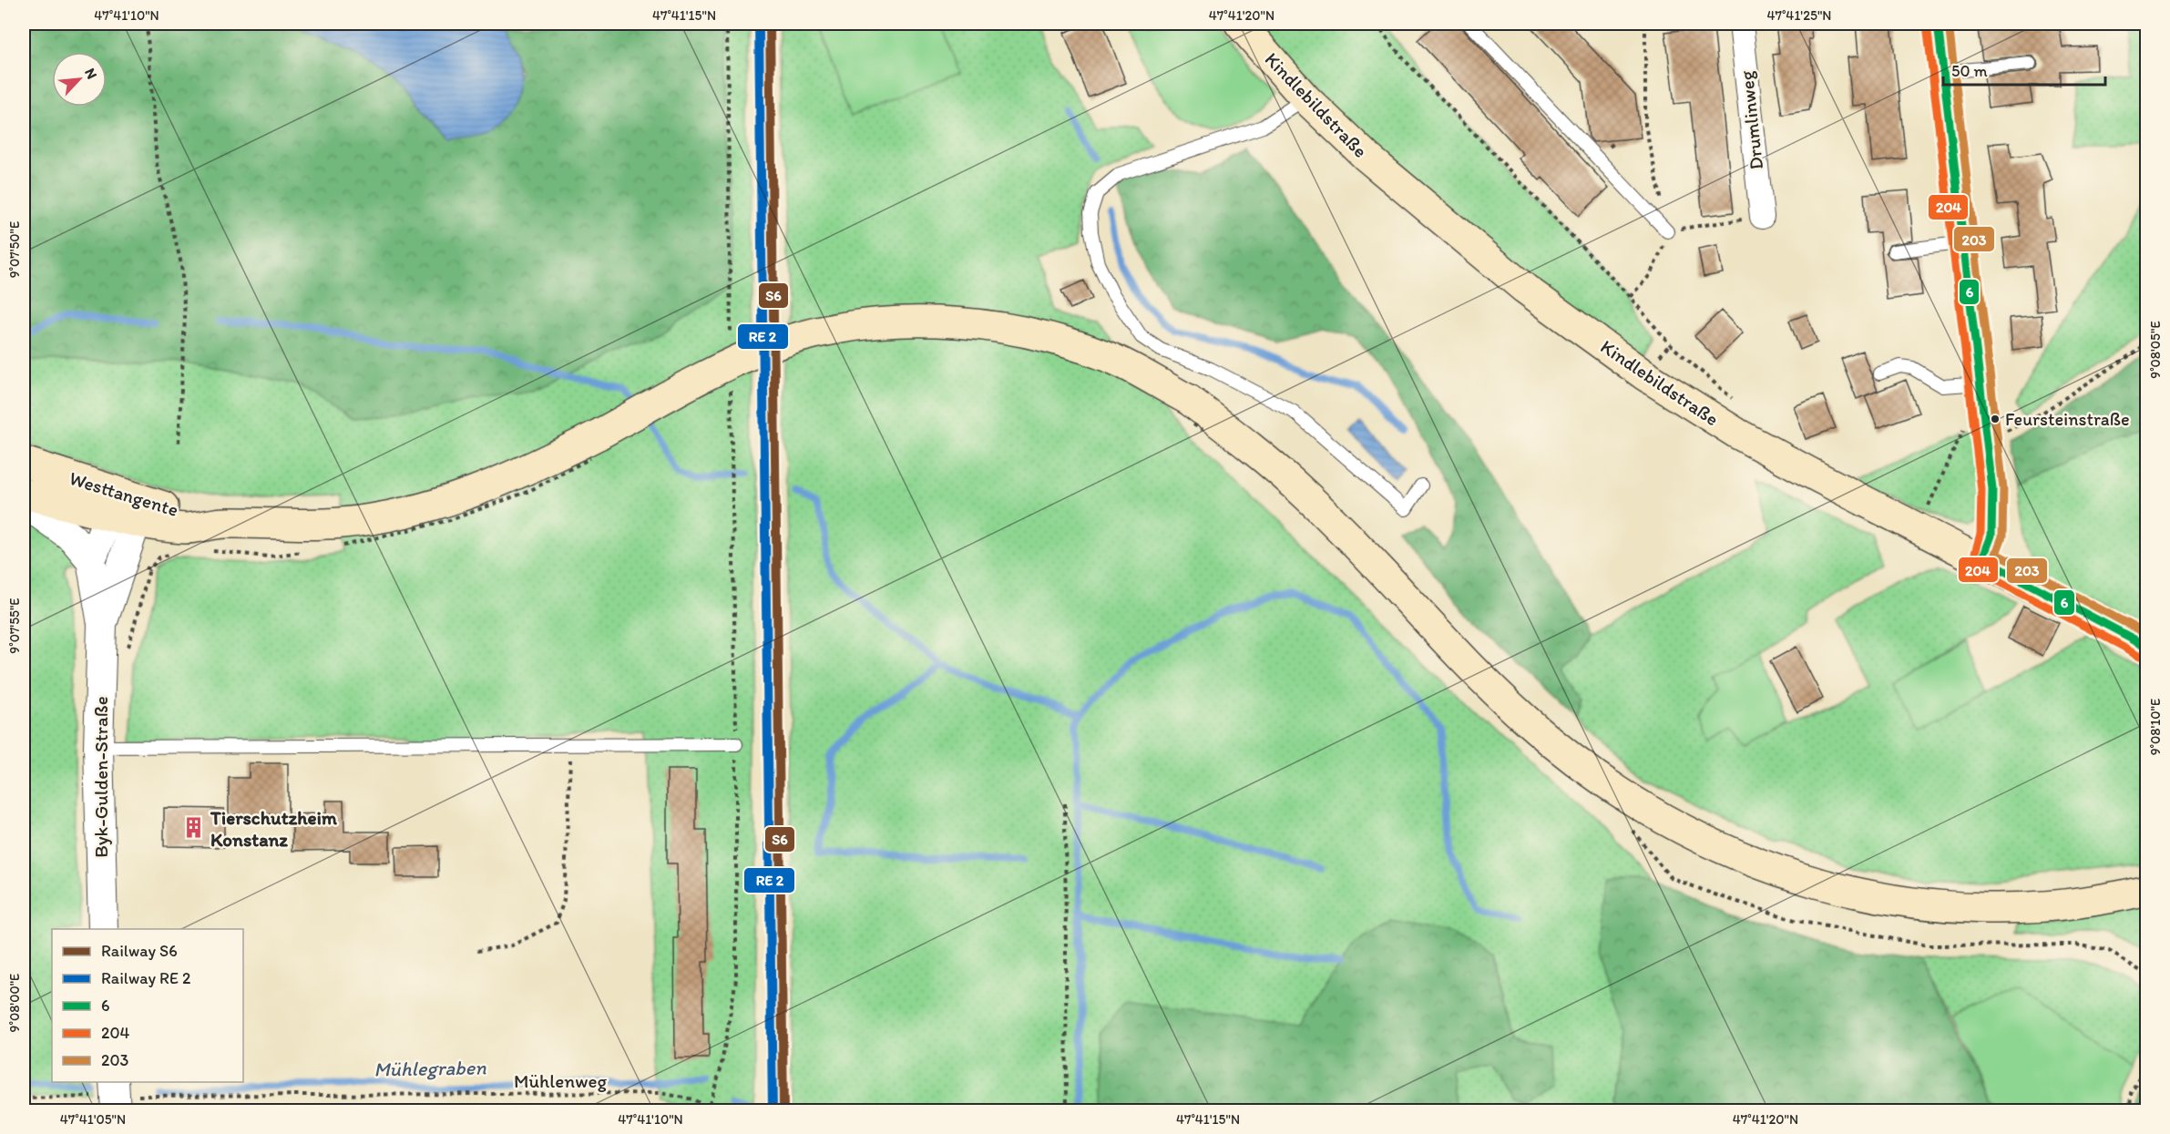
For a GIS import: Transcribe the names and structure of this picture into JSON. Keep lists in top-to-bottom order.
{
  "streets": {
    "main road": ["Kindlebildstraße", "Westtangente"],
    "street": ["Drumlinweg", "Byk-Gulden-Straße"],
    "path": ["Mühlenweg"]
  },
  "crossings": [
    ["Westtangente", "Byk-Gulden-Straße"]
  ],
  "water": ["Mühlegraben"],
  "places": {
    "other": ["Feursteinstraße"],
    "building": ["Tierschutzheim Konstanz"]
  },
  "lines": [
    "rail line S6",
    "transit line 6",
    "transit line 203",
    "transit line 204"
  ],
  "legend": [
    "Railway S6",
    "Railway RE 2",
    "6",
    "204",
    "203"
  ],
  "scale_bar": "50 m",
  "north": "top right",
  "coordinates": [
    "47°41'10\"N",
    "47°41'15\"N",
    "47°41'20\"N",
    "47°41'25\"N",
    "9°07'50\"E",
    "9°08'05\"E",
    "9°07'55\"E",
    "9°08'10\"E",
    "9°08'00\"E",
    "47°41'05\"N"
  ]
}
